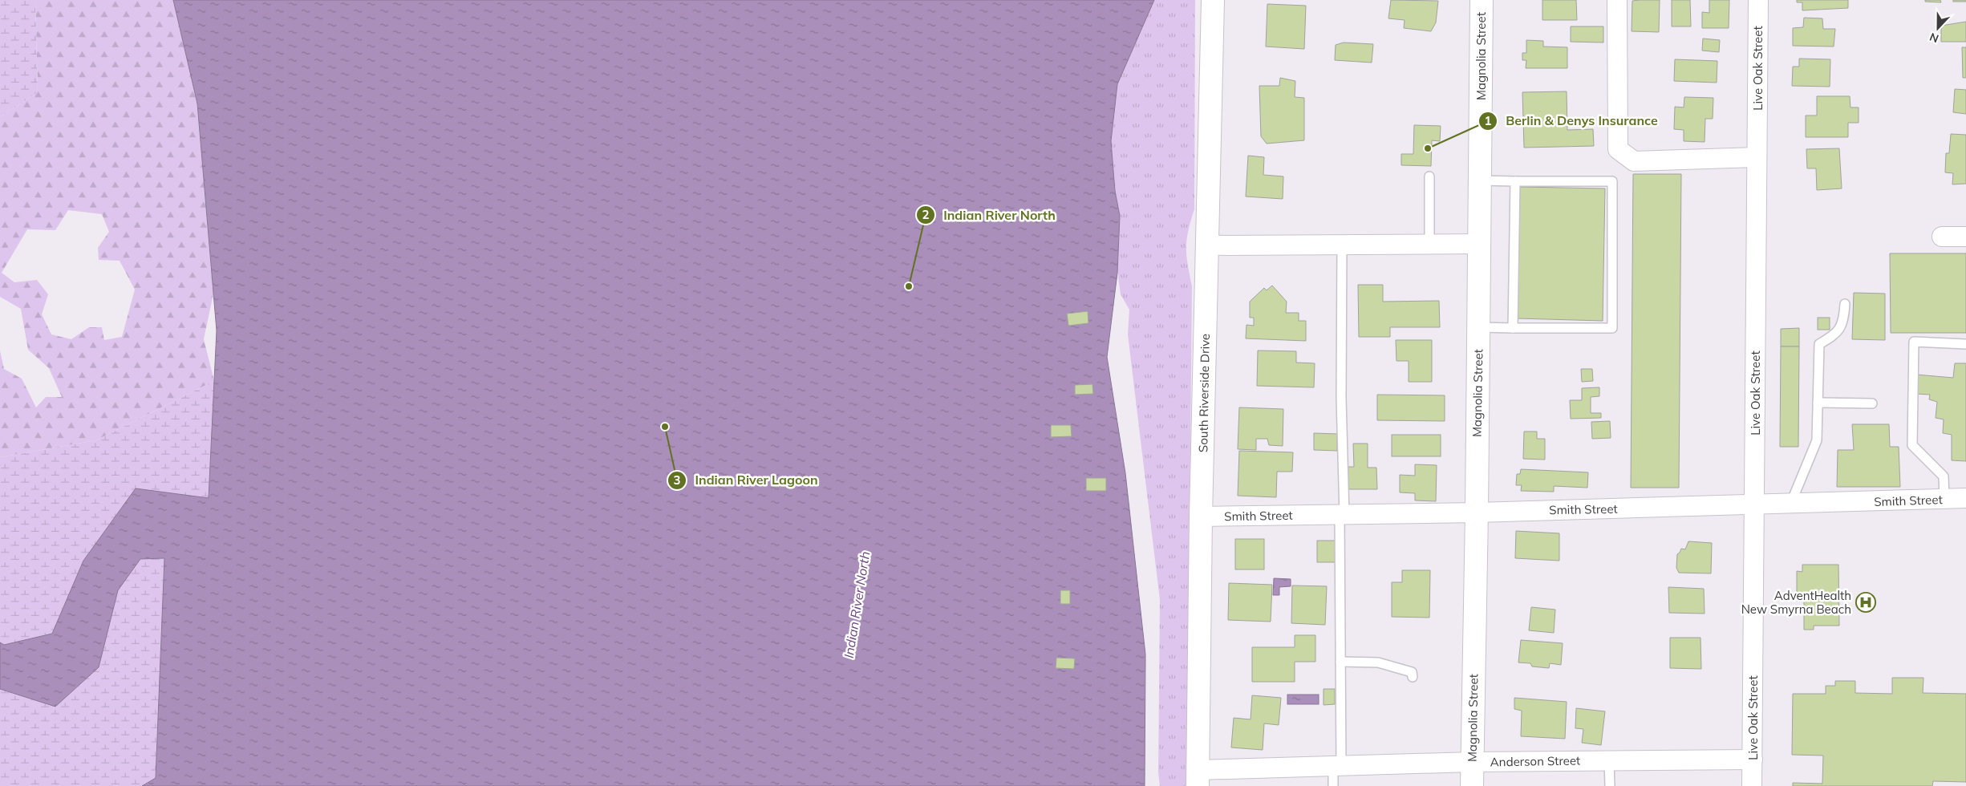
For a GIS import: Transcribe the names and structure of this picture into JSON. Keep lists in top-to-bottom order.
{
  "streets": {
    "street": [
      "Magnolia Street",
      "Live Oak Street",
      "South Riverside Drive",
      "Smith Street",
      "Anderson Street"
    ]
  },
  "crossings": [
    ["Magnolia Street", "Smith Street"],
    ["Magnolia Street", "Anderson Street"],
    ["Live Oak Street", "Smith Street"],
    ["Live Oak Street", "Anderson Street"],
    ["South Riverside Drive", "Smith Street"],
    ["South Riverside Drive", "Anderson Street"]
  ],
  "water": ["Indian River North"],
  "places": {
    "other": ["Berlin & Denys Insurance", "Indian River North", "Indian River Lagoon"],
    "hospital": ["AdventHealth New Smyrna Beach"]
  },
  "north": "bottom"
}
